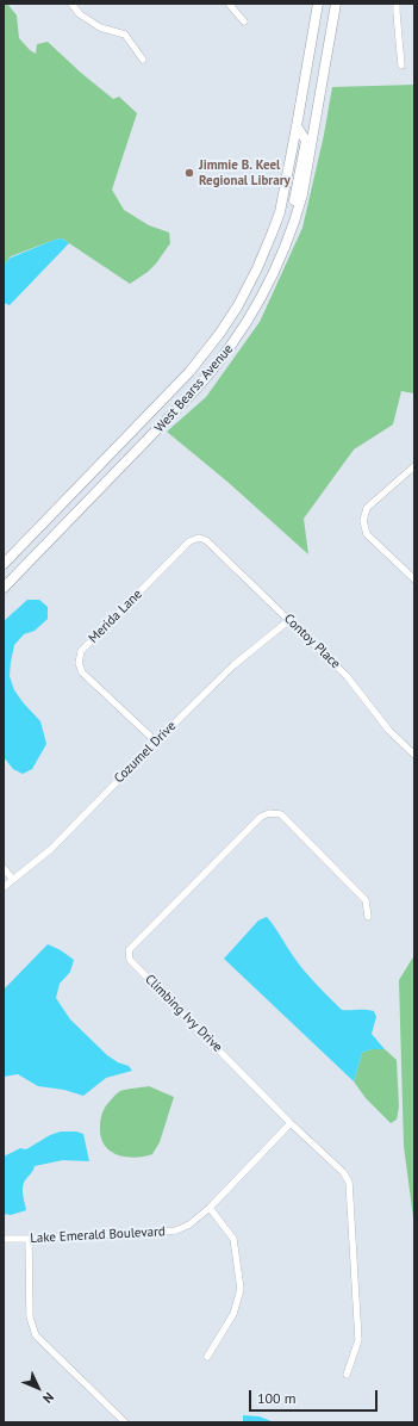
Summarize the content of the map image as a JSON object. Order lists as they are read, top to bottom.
{
  "streets": {
    "main road": ["West Bearss Avenue"],
    "street": [
      "Merida Lane",
      "Contoy Place",
      "Cozumel Drive",
      "Climbing Ivy Drive",
      "Lake Emerald Boulevard"
    ]
  },
  "crossings": [
    ["Merida Lane", "Contoy Place"],
    ["Merida Lane", "Cozumel Drive"],
    ["Contoy Place", "Cozumel Drive"],
    ["Climbing Ivy Drive", "Lake Emerald Boulevard"]
  ],
  "places": ["Jimmie B. Keel Regional Library"],
  "scale_bar": "100 m",
  "north": "bottom right"
}
